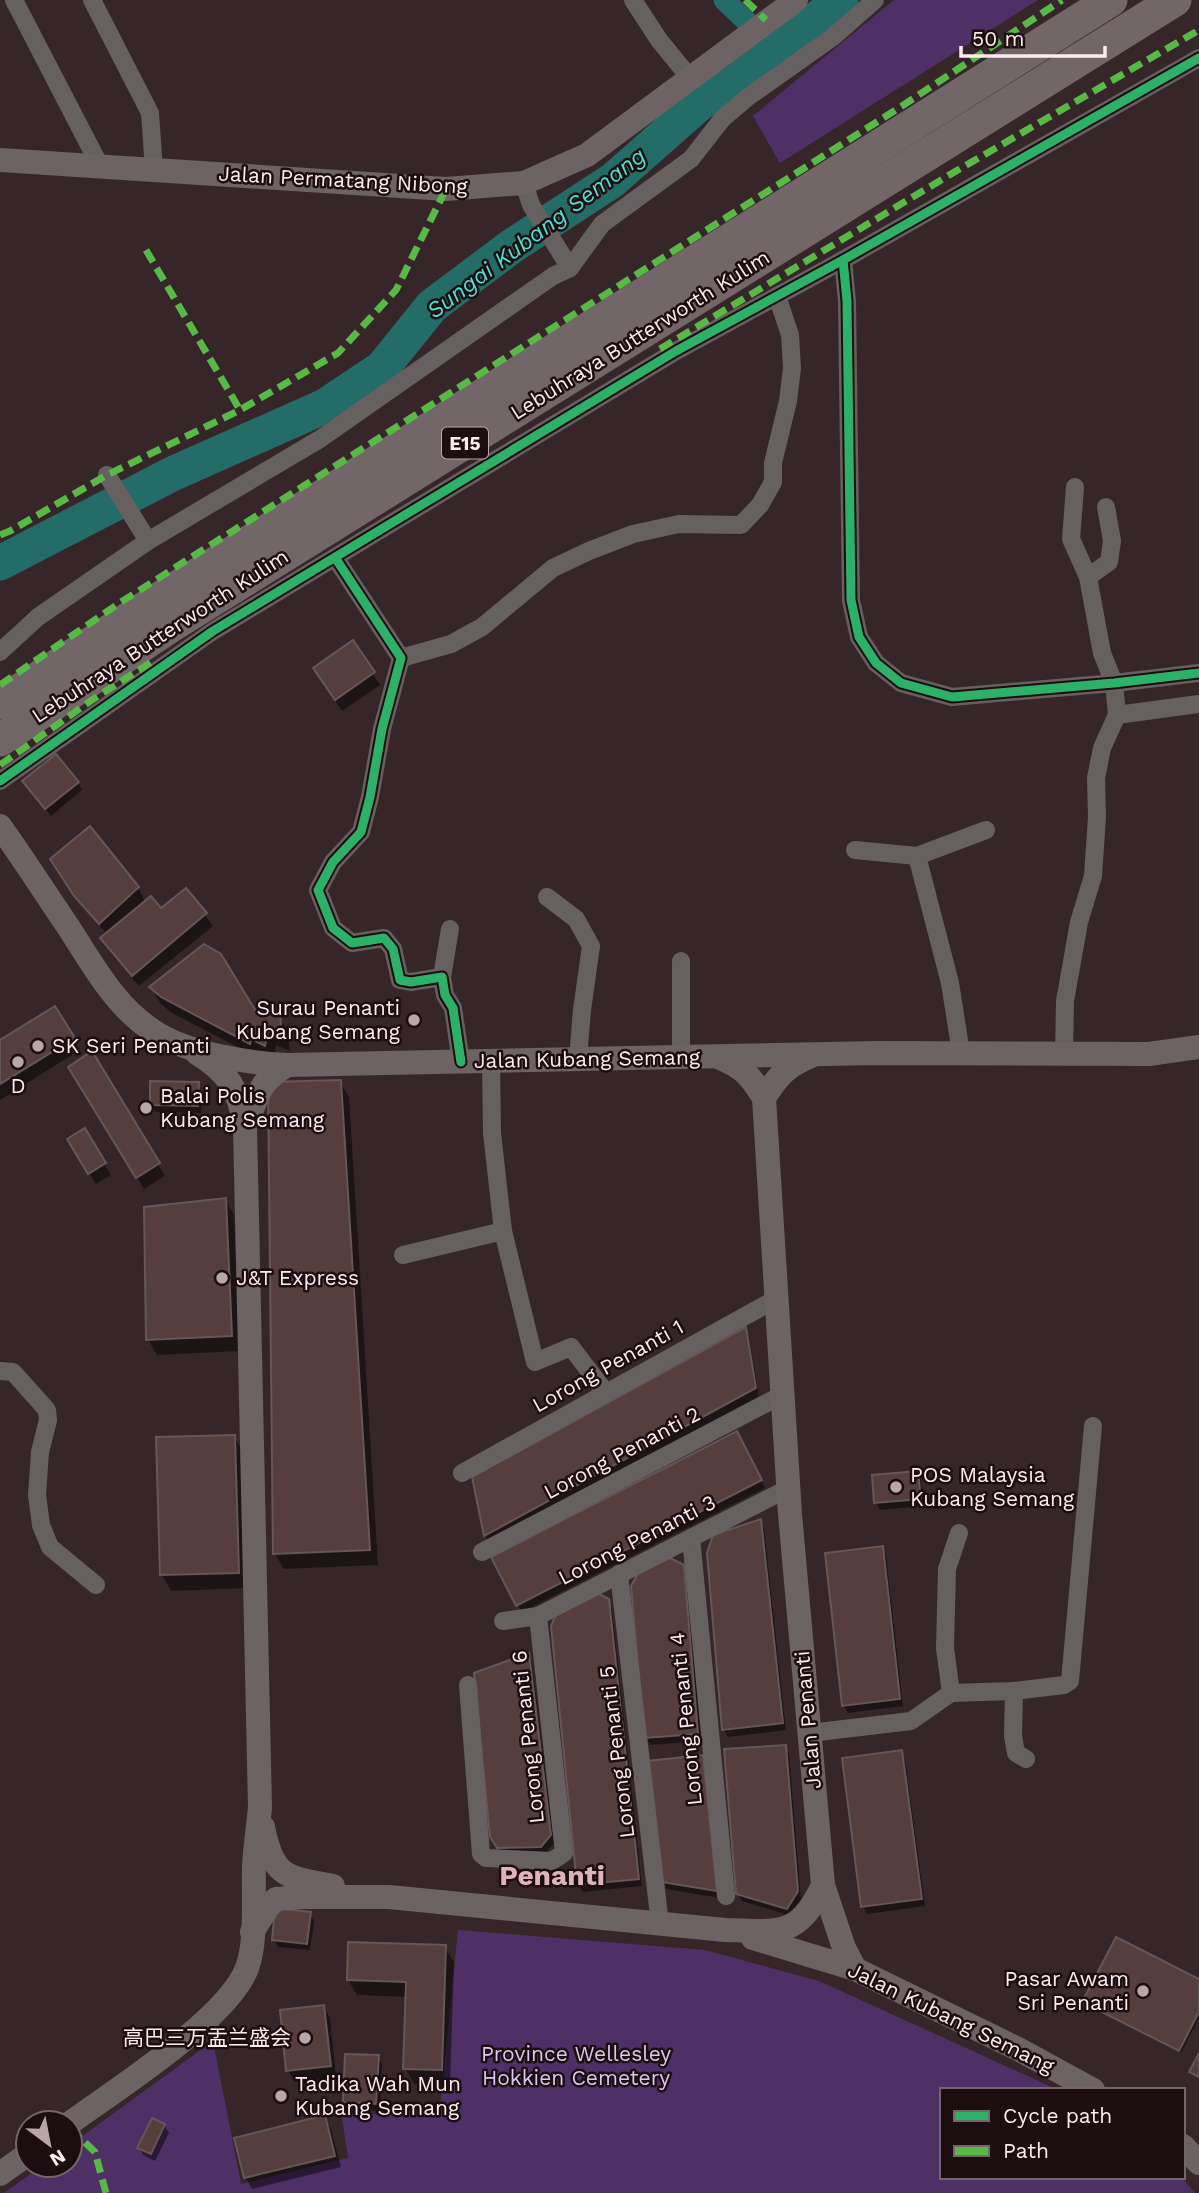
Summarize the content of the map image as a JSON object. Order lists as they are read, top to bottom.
{
  "streets": {
    "highway": ["Lebuhraya Butterworth Kulim", "E15"],
    "main road": ["Jalan Permatang Nibong", "Jalan Kubang Semang", "Jalan Penanti"],
    "street": [
      "Lorong Penanti 1",
      "Lorong Penanti 2",
      "Lorong Penanti 3",
      "Lorong Penanti 4",
      "Lorong Penanti 6",
      "Lorong Penanti 5"
    ]
  },
  "crossings": [
    ["Jalan Kubang Semang", "Jalan Penanti"],
    ["Lorong Penanti 1", "Jalan Penanti"],
    ["Lorong Penanti 2", "Jalan Penanti"],
    ["Lorong Penanti 3", "Lorong Penanti 4"],
    ["Lorong Penanti 3", "Jalan Penanti"],
    ["Lorong Penanti 3", "Lorong Penanti 6"],
    ["Lorong Penanti 3", "Lorong Penanti 5"]
  ],
  "districts": ["Penanti"],
  "water": ["Sungai Kubang Semang"],
  "parks": ["Province Wellesley Hokkien Cemetery"],
  "places": [
    "Surau Penanti Kubang Semang",
    "SK Seri Penanti",
    "D",
    "Balai Polis Kubang Semang",
    "J&T Express",
    "POS Malaysia Kubang Semang",
    "Pasar Awam Sri Penanti",
    "高巴三万盂兰盛会",
    "Tadika Wah Mun Kubang Semang"
  ],
  "legend": ["Cycle path", "Path"],
  "scale_bar": "50 m",
  "north": "bottom right"
}
